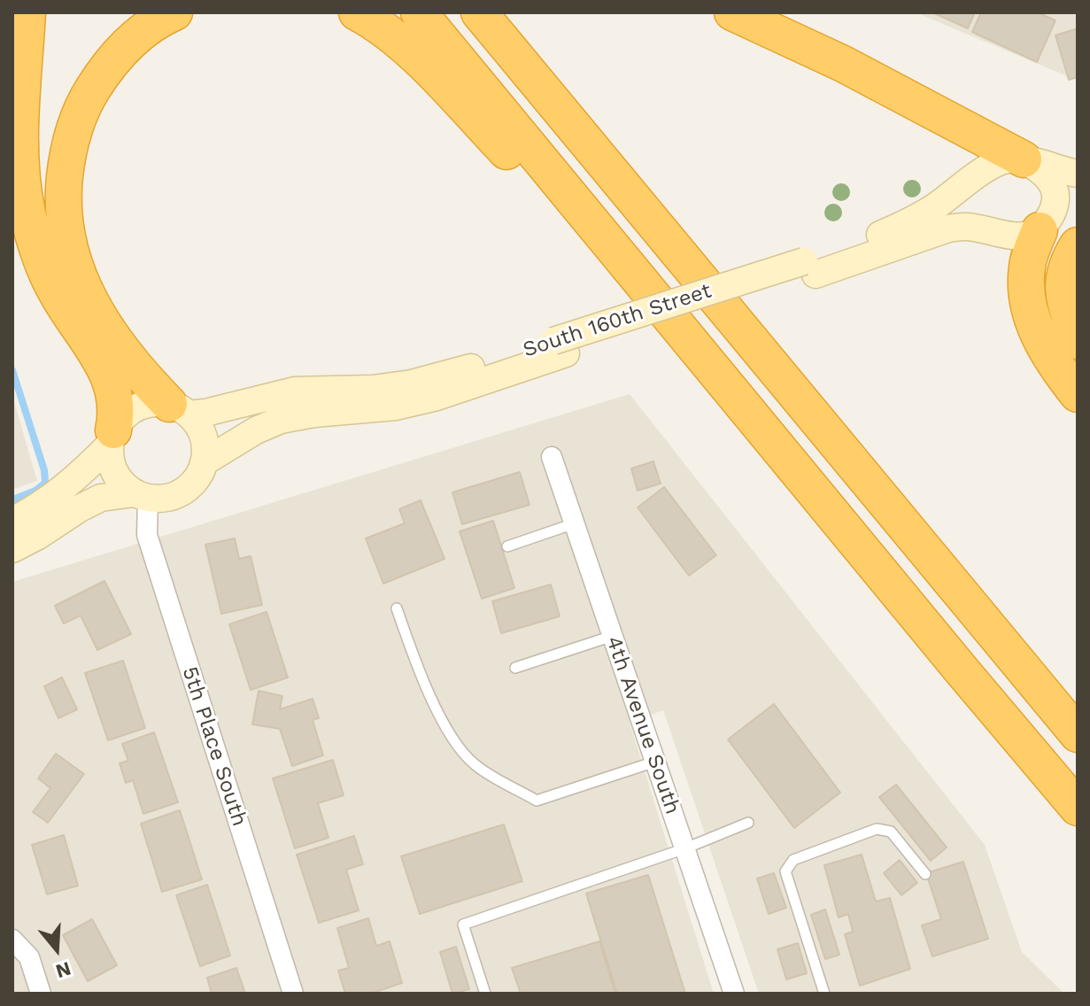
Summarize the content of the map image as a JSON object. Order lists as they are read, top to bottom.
{
  "streets": {
    "main road": ["South 160th Street"],
    "street": ["4th Avenue South", "5th Place South"]
  },
  "crossings": [
    ["South 160th Street", "5th Place South"]
  ],
  "north": "bottom"
}
